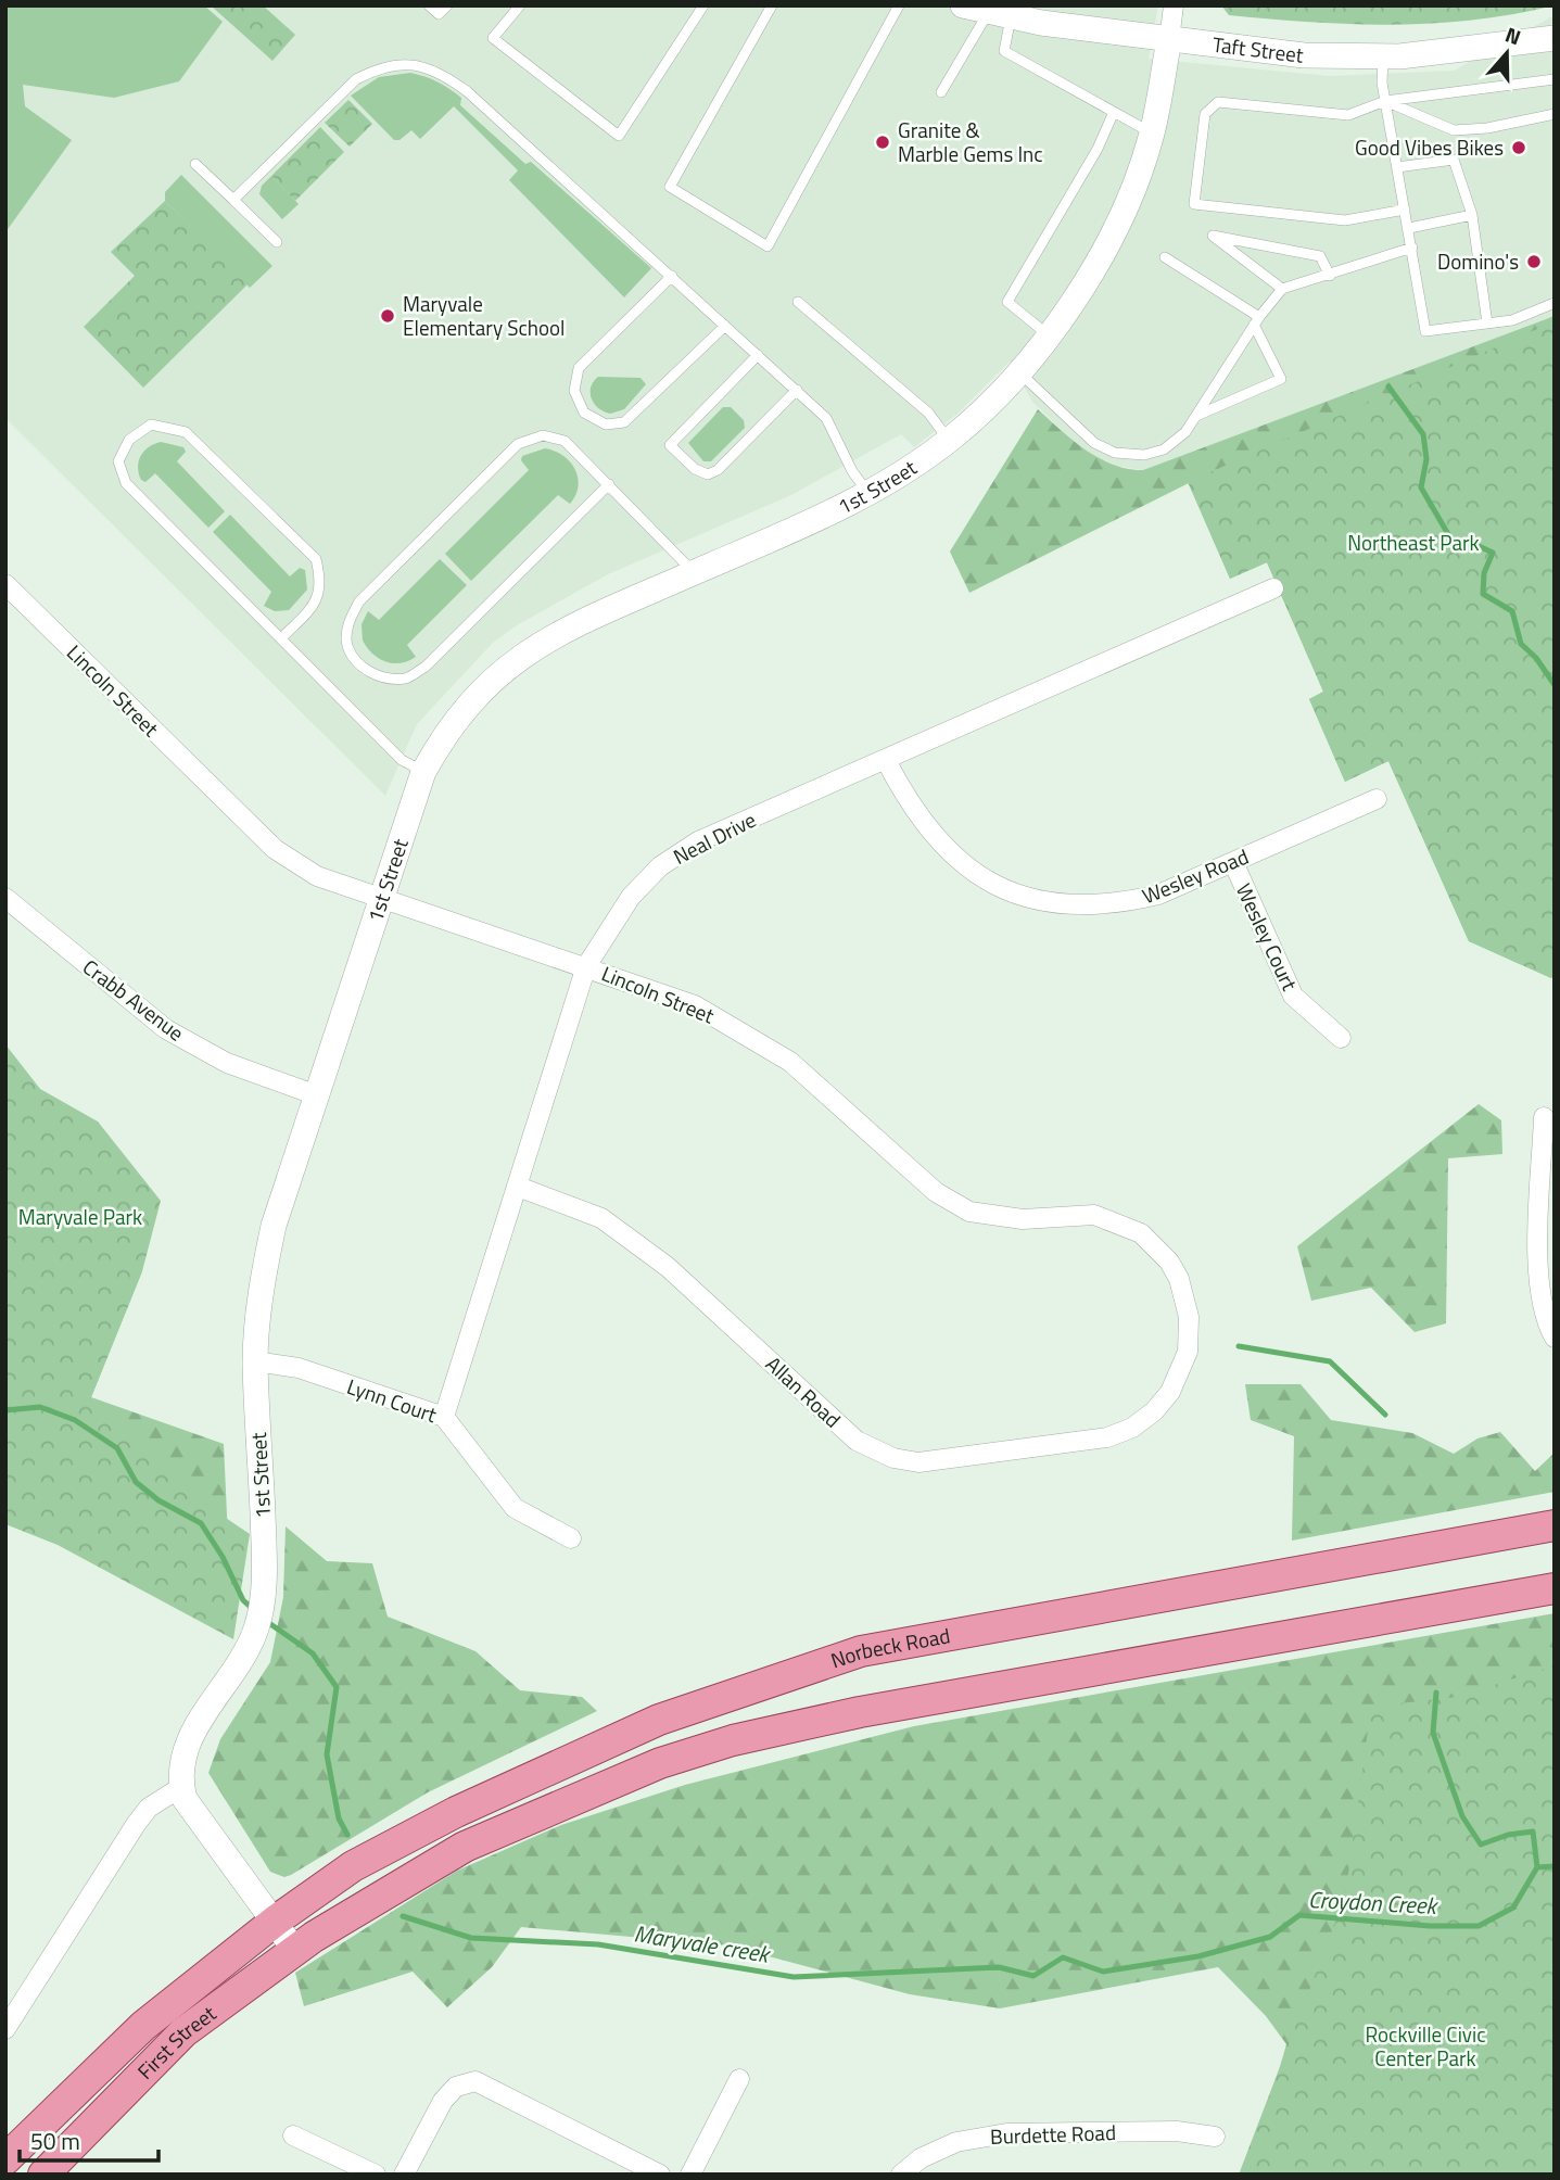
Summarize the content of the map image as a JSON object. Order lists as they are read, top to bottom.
{
  "streets": {
    "main road": ["Norbeck Road", "First Street"],
    "street": [
      "Taft Street",
      "1st Street",
      "Lincoln Street",
      "Neal Drive",
      "Wesley Road",
      "Wesley Court",
      "Crabb Avenue",
      "Allan Road",
      "Lynn Court",
      "Burdette Road"
    ]
  },
  "crossings": [
    ["Taft Street", "1st Street"],
    ["1st Street", "Lincoln Street"],
    ["1st Street", "Crabb Avenue"],
    ["1st Street", "Lynn Court"],
    ["Lincoln Street", "Neal Drive"],
    ["Lincoln Street", "Allan Road"],
    ["Neal Drive", "Wesley Road"],
    ["Neal Drive", "Allan Road"],
    ["Neal Drive", "Lynn Court"],
    ["Wesley Road", "Wesley Court"],
    ["Norbeck Road", "First Street"]
  ],
  "water": ["Croydon Creek", "Maryvale creek"],
  "parks": ["Northeast Park", "Maryvale Park", "Rockville Civic Center Park"],
  "places": [
    "Granite & Marble Gems Inc",
    "Good Vibes Bikes",
    "Domino's",
    "Maryvale Elementary School"
  ],
  "scale_bar": "50 m",
  "north": "top"
}
